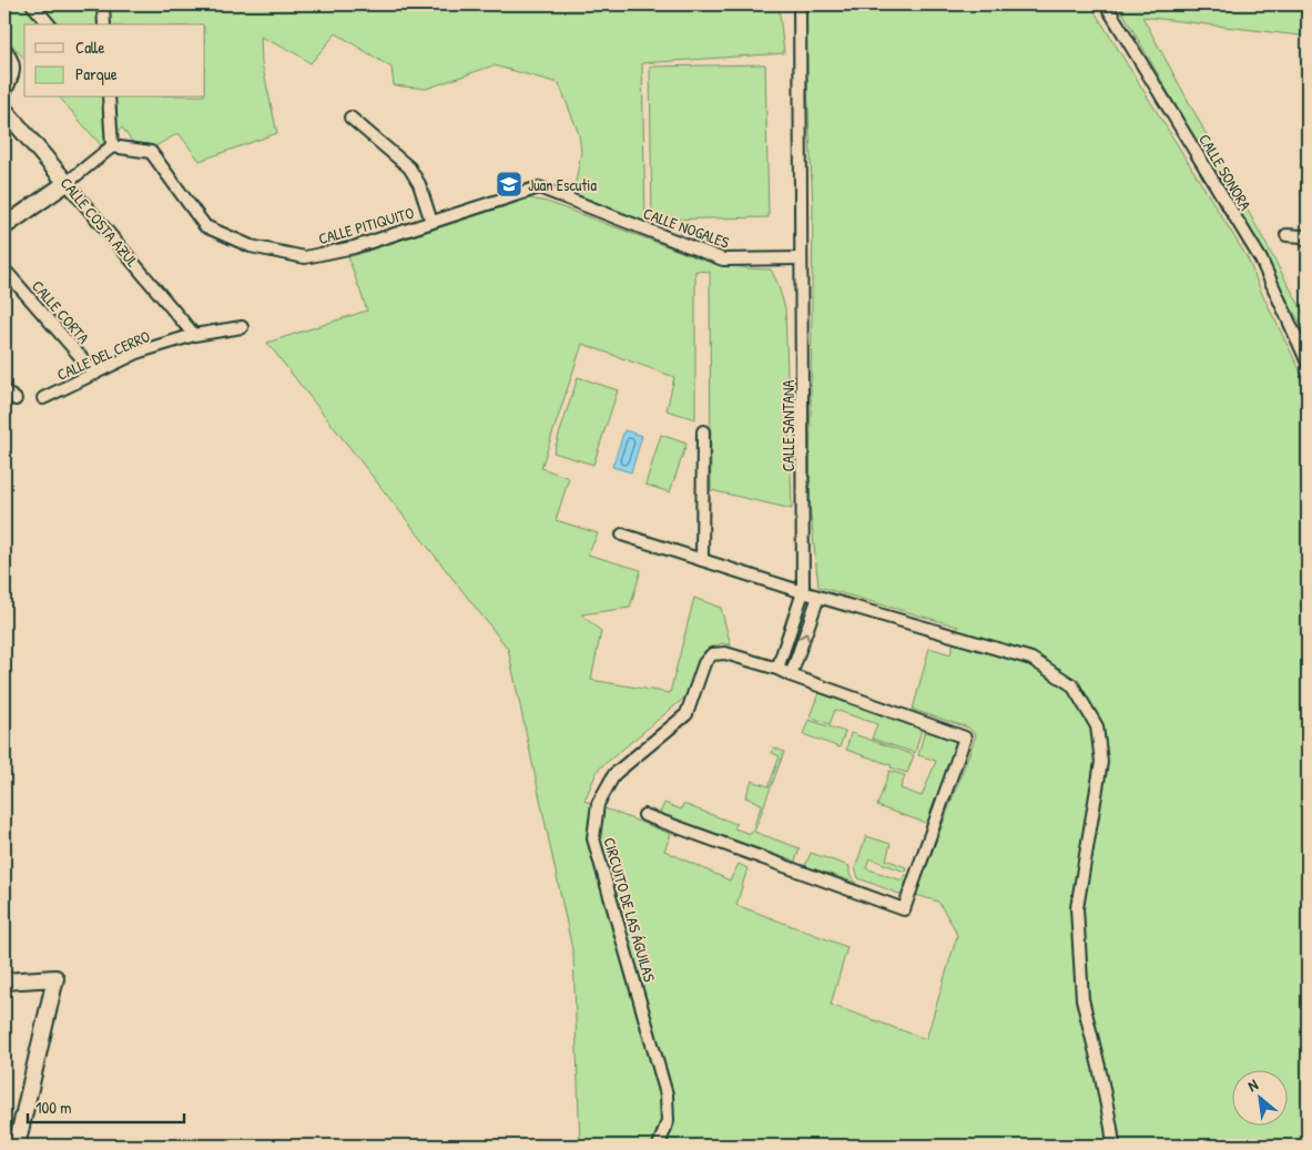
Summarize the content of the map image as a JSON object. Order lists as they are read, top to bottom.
{
  "streets": {
    "street": [
      "CALLE SONORA",
      "CALLE COSTA AZUL",
      "CALLE PITIQUITO",
      "CALLE NOGALES",
      "CALLE CORTA",
      "CALLE DEL CERRO",
      "CALLE SANTANA",
      "CIRCUITO DE LAS ÁGUILAS"
    ]
  },
  "crossings": [
    ["CALLE COSTA AZUL", "CALLE DEL CERRO"],
    ["CALLE PITIQUITO", "CALLE NOGALES"],
    ["CALLE NOGALES", "CALLE SANTANA"],
    ["CALLE CORTA", "CALLE DEL CERRO"],
    ["CALLE SANTANA", "CIRCUITO DE LAS ÁGUILAS"]
  ],
  "places": {
    "school or university": ["Juan Escutia"]
  },
  "legend": ["Calle", "Parque"],
  "scale_bar": "100 m",
  "north": "top left"
}
